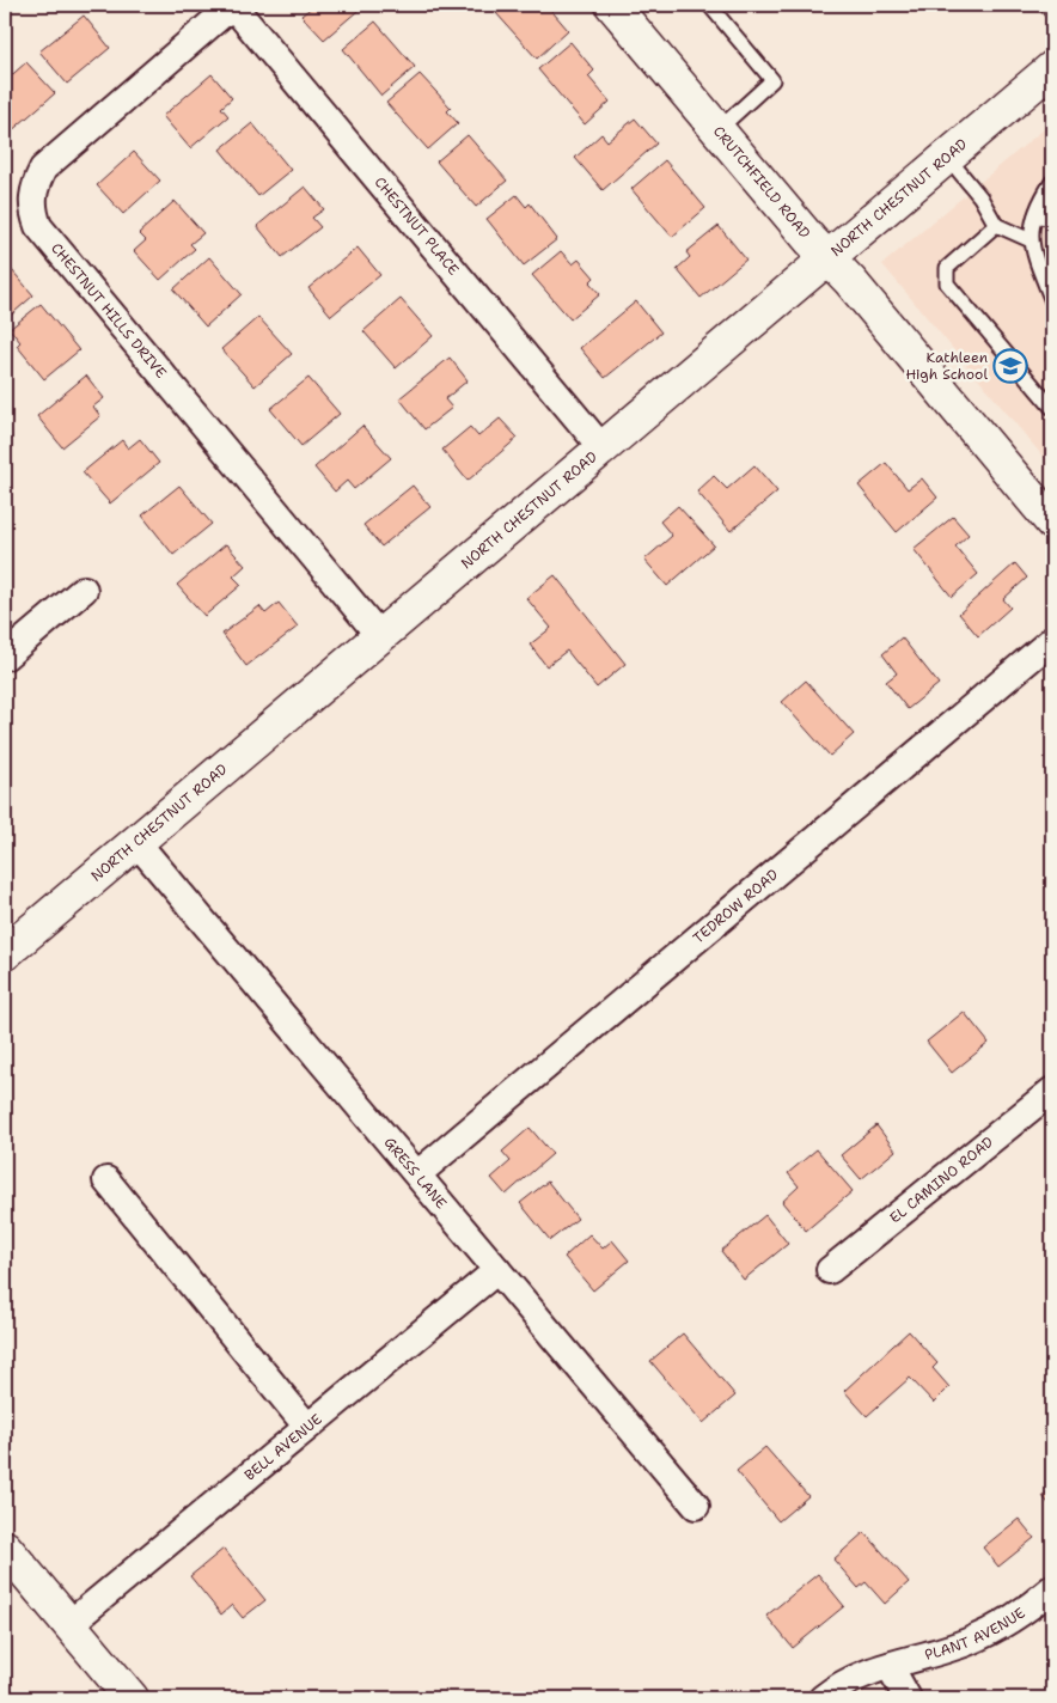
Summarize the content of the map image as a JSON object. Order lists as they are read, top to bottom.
{
  "streets": {
    "street": [
      "CRUTCHFIELD ROAD",
      "NORTH CHESTNUT ROAD",
      "CHESTNUT PLACE",
      "CHESTNUT HILLS DRIVE",
      "TEDROW ROAD",
      "GRESS LANE",
      "EL CAMINO ROAD",
      "BELL AVENUE",
      "PLANT AVENUE"
    ]
  },
  "crossings": [
    ["CRUTCHFIELD ROAD", "NORTH CHESTNUT ROAD"],
    ["NORTH CHESTNUT ROAD", "CHESTNUT PLACE"],
    ["NORTH CHESTNUT ROAD", "CHESTNUT HILLS DRIVE"],
    ["NORTH CHESTNUT ROAD", "GRESS LANE"],
    ["CHESTNUT PLACE", "CHESTNUT HILLS DRIVE"],
    ["TEDROW ROAD", "GRESS LANE"],
    ["GRESS LANE", "BELL AVENUE"]
  ],
  "places": {
    "school or university": ["Kathleen High School"]
  }
}
